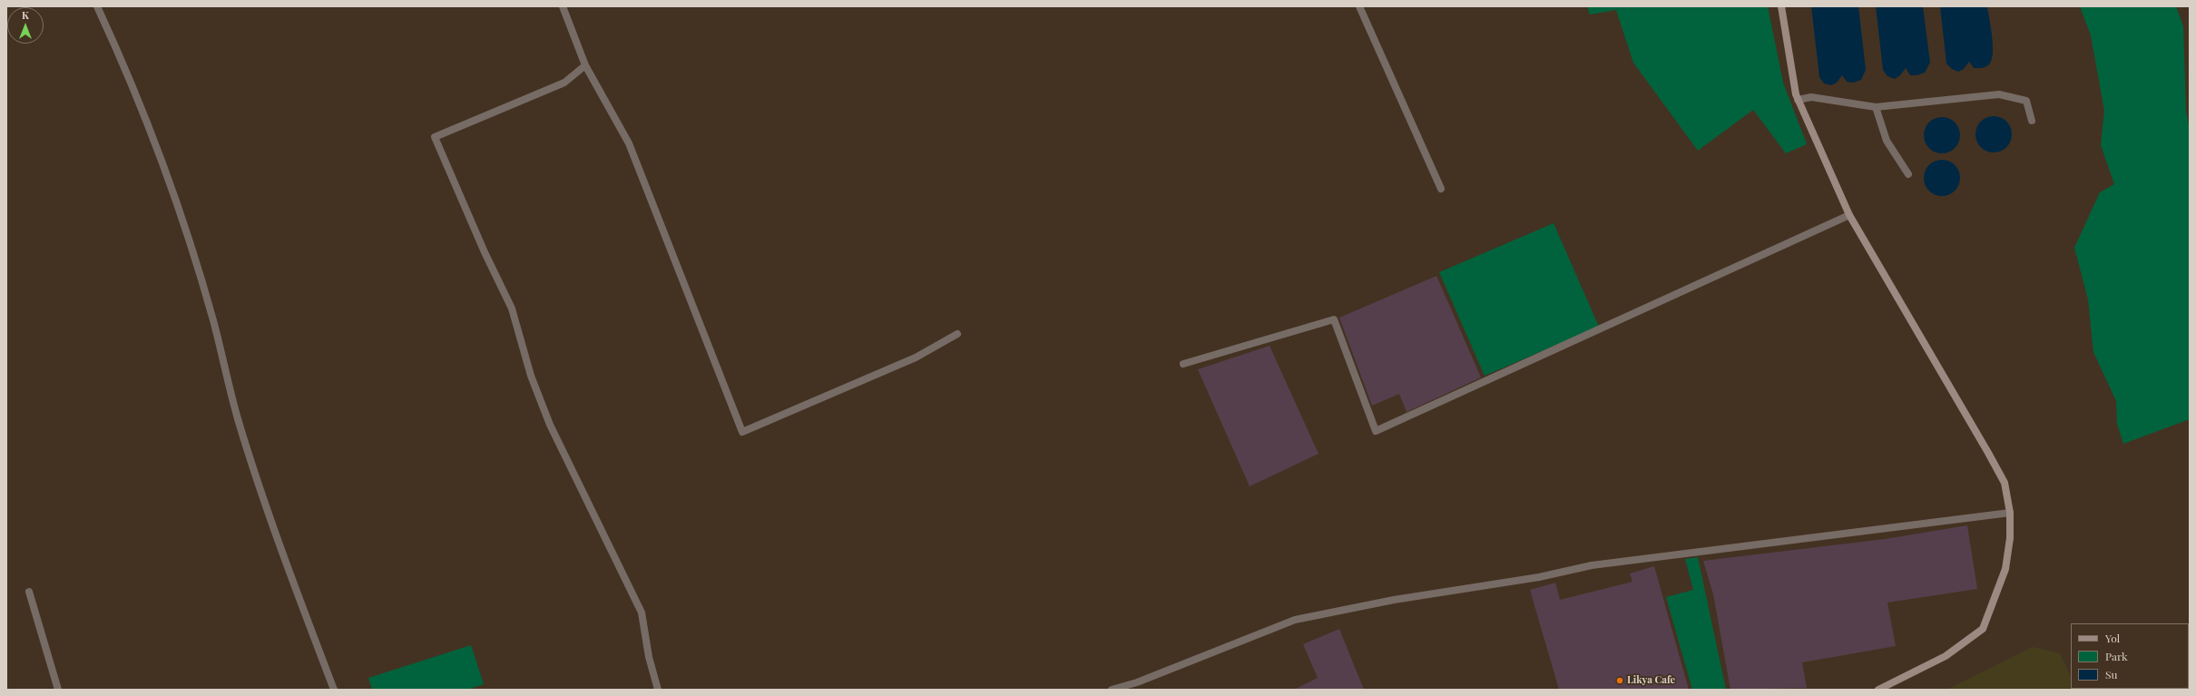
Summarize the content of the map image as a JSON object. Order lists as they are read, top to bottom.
{
  "places": ["Likya Cafe"],
  "legend": ["Yol", "Park", "Su"],
  "north": "top"
}
